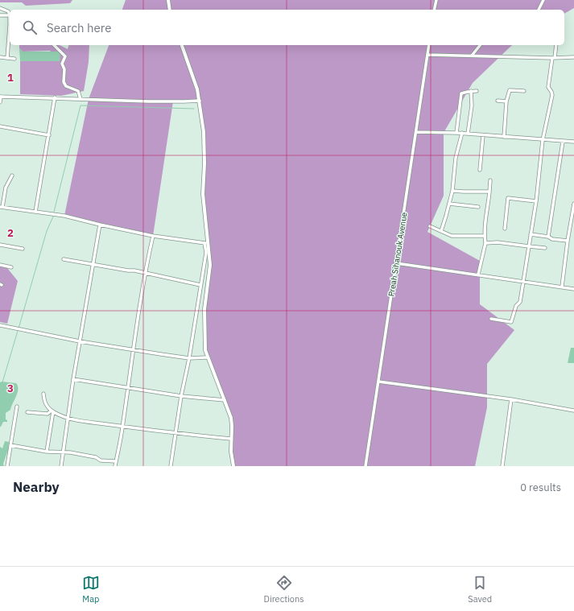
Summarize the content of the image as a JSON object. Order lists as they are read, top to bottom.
{
  "streets": {
    "street": ["Preah Sihanouk Avenue"]
  },
  "page": {
    "search": "Search here",
    "heading": ["Nearby", "0 results"],
    "nav": ["Map", "Directions", "Saved"]
  },
  "grid": {
    "rows": ["1", "2", "3"]
  }
}
